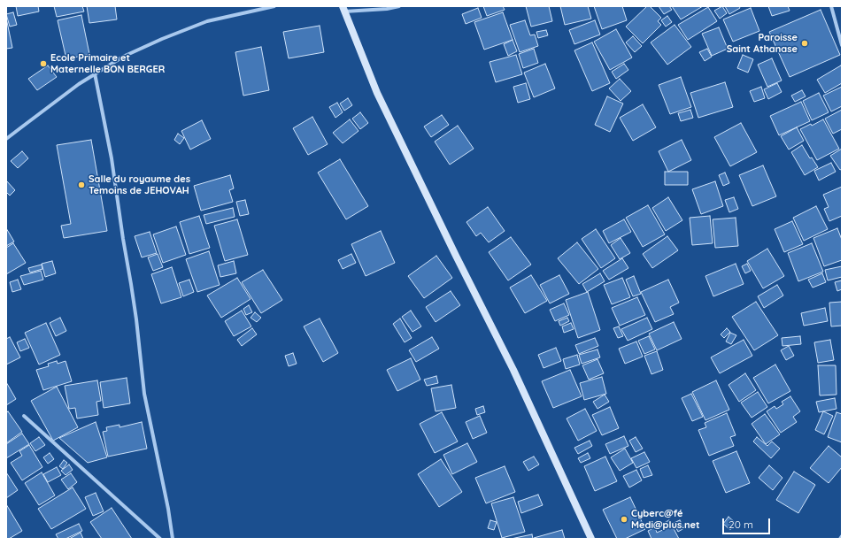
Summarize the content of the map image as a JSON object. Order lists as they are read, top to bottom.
{
  "places": [
    "Paroisse Saint Athanase",
    "Ecole Primaire et Maternelle BON BERGER",
    "Salle du royaume des Temoins de JEHOVAH",
    "Cyberc@fé Medi@plus.net"
  ],
  "scale_bar": "20 m"
}
